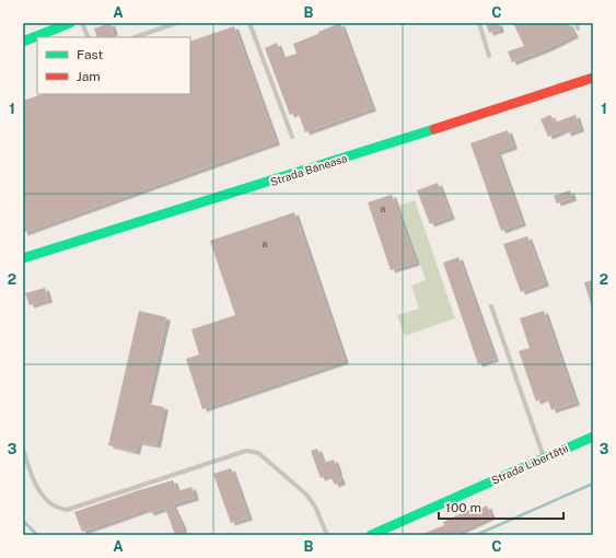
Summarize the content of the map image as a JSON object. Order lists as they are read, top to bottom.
{
  "streets": {
    "street": ["Strada Băneasa", "Strada Libertății"]
  },
  "house_numbers": ["8", "8"],
  "legend": ["Fast", "Jam"],
  "scale_bar": "100 m",
  "grid": {
    "columns": ["A", "B", "C"],
    "rows": ["1", "2", "3"]
  }
}
